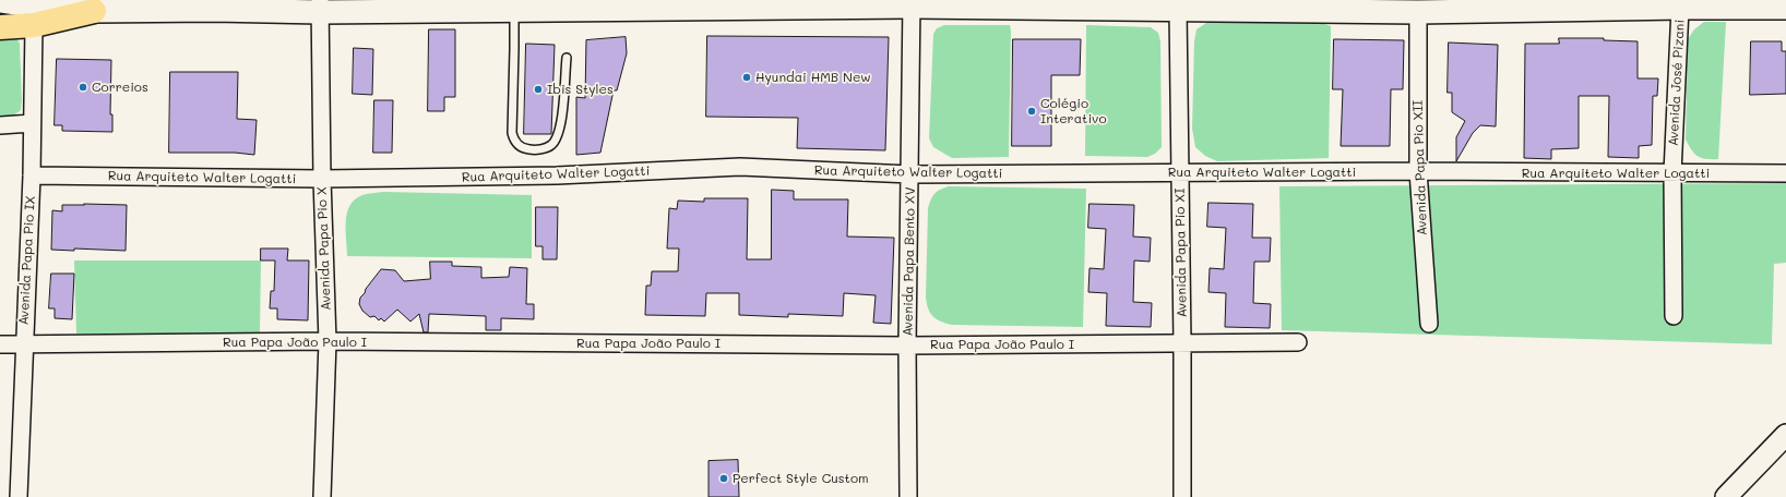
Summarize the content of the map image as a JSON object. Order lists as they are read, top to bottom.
{
  "streets": {
    "street": [
      "Avenida José Pizani",
      "Avenida Papa Pio XII",
      "Rua Arquiteto Walter Logatti",
      "Avenida Papa Pio X",
      "Avenida Papa Pio XI",
      "Avenida Papa Pio IX",
      "Avenida Papa Bento XV",
      "Rua Papa João Paulo I"
    ]
  },
  "crossings": [
    ["Avenida José Pizani", "Rua Arquiteto Walter Logatti"],
    ["Avenida Papa Pio XII", "Rua Arquiteto Walter Logatti"],
    ["Rua Arquiteto Walter Logatti", "Avenida Papa Pio X"],
    ["Rua Arquiteto Walter Logatti", "Avenida Papa Pio XI"],
    ["Rua Arquiteto Walter Logatti", "Avenida Papa Pio IX"],
    ["Rua Arquiteto Walter Logatti", "Avenida Papa Bento XV"],
    ["Avenida Papa Pio X", "Rua Papa João Paulo I"],
    ["Avenida Papa Pio XI", "Rua Papa João Paulo I"],
    ["Avenida Papa Pio IX", "Rua Papa João Paulo I"],
    ["Avenida Papa Bento XV", "Rua Papa João Paulo I"]
  ],
  "places": [
    "Hyundai HMB New",
    "Correios",
    "Ibis Styles",
    "Colégio Interativo",
    "Perfect Style Custom"
  ]
}
